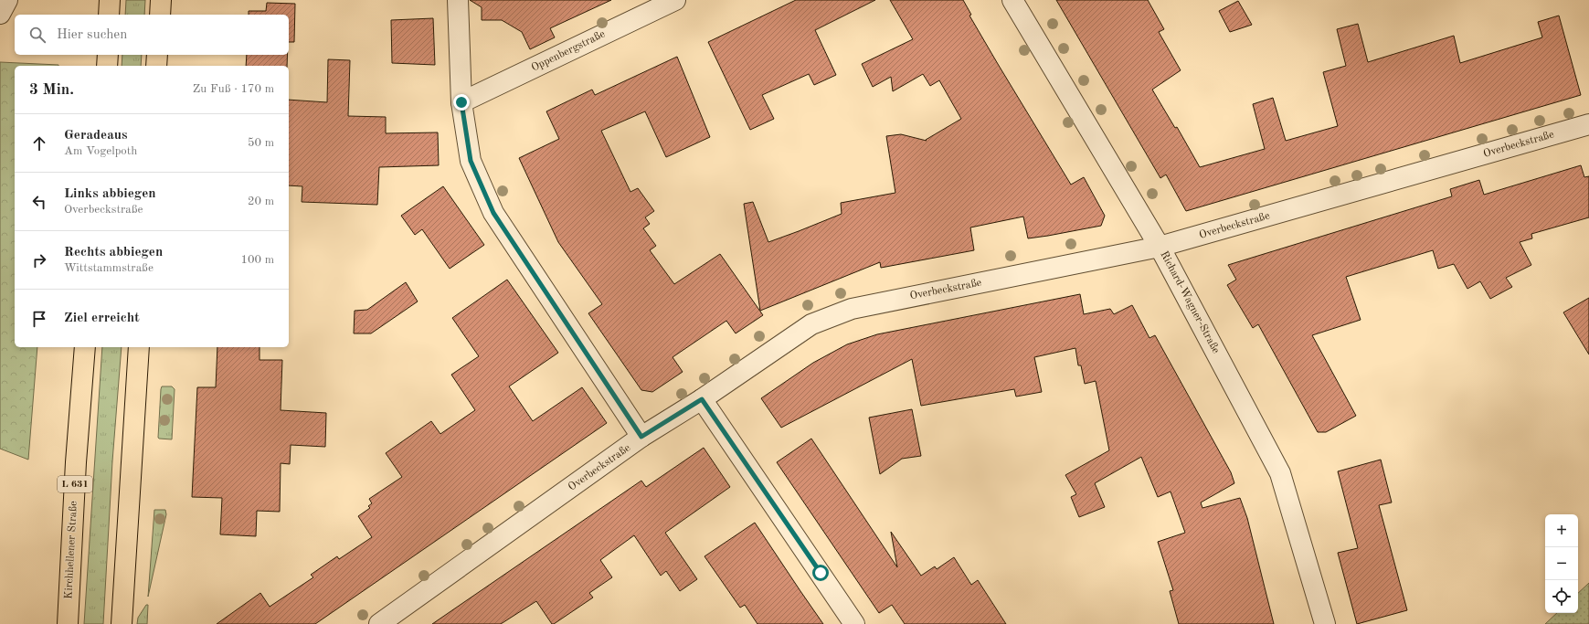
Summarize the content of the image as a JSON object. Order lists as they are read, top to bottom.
{
  "streets": {
    "main road": ["L 631", "Kirchhellener Straße"],
    "street": ["Oppenbergstraße", "Overbeckstraße", "Richard-Wagner-Straße"]
  },
  "crossings": [
    ["Overbeckstraße", "Richard-Wagner-Straße"]
  ],
  "page": {
    "search": "Hier suchen",
    "heading": ["3 Min.", "Zu Fuß · 170 m"],
    "list": [
      ["Geradeaus", "Am Vogelpoth", "50 m"],
      ["Links abbiegen", "Overbeckstraße", "20 m"],
      ["Rechts abbiegen", "Wittstammstraße", "100 m"],
      "Ziel erreicht"
    ],
    "map_buttons": ["+", "−"]
  }
}
